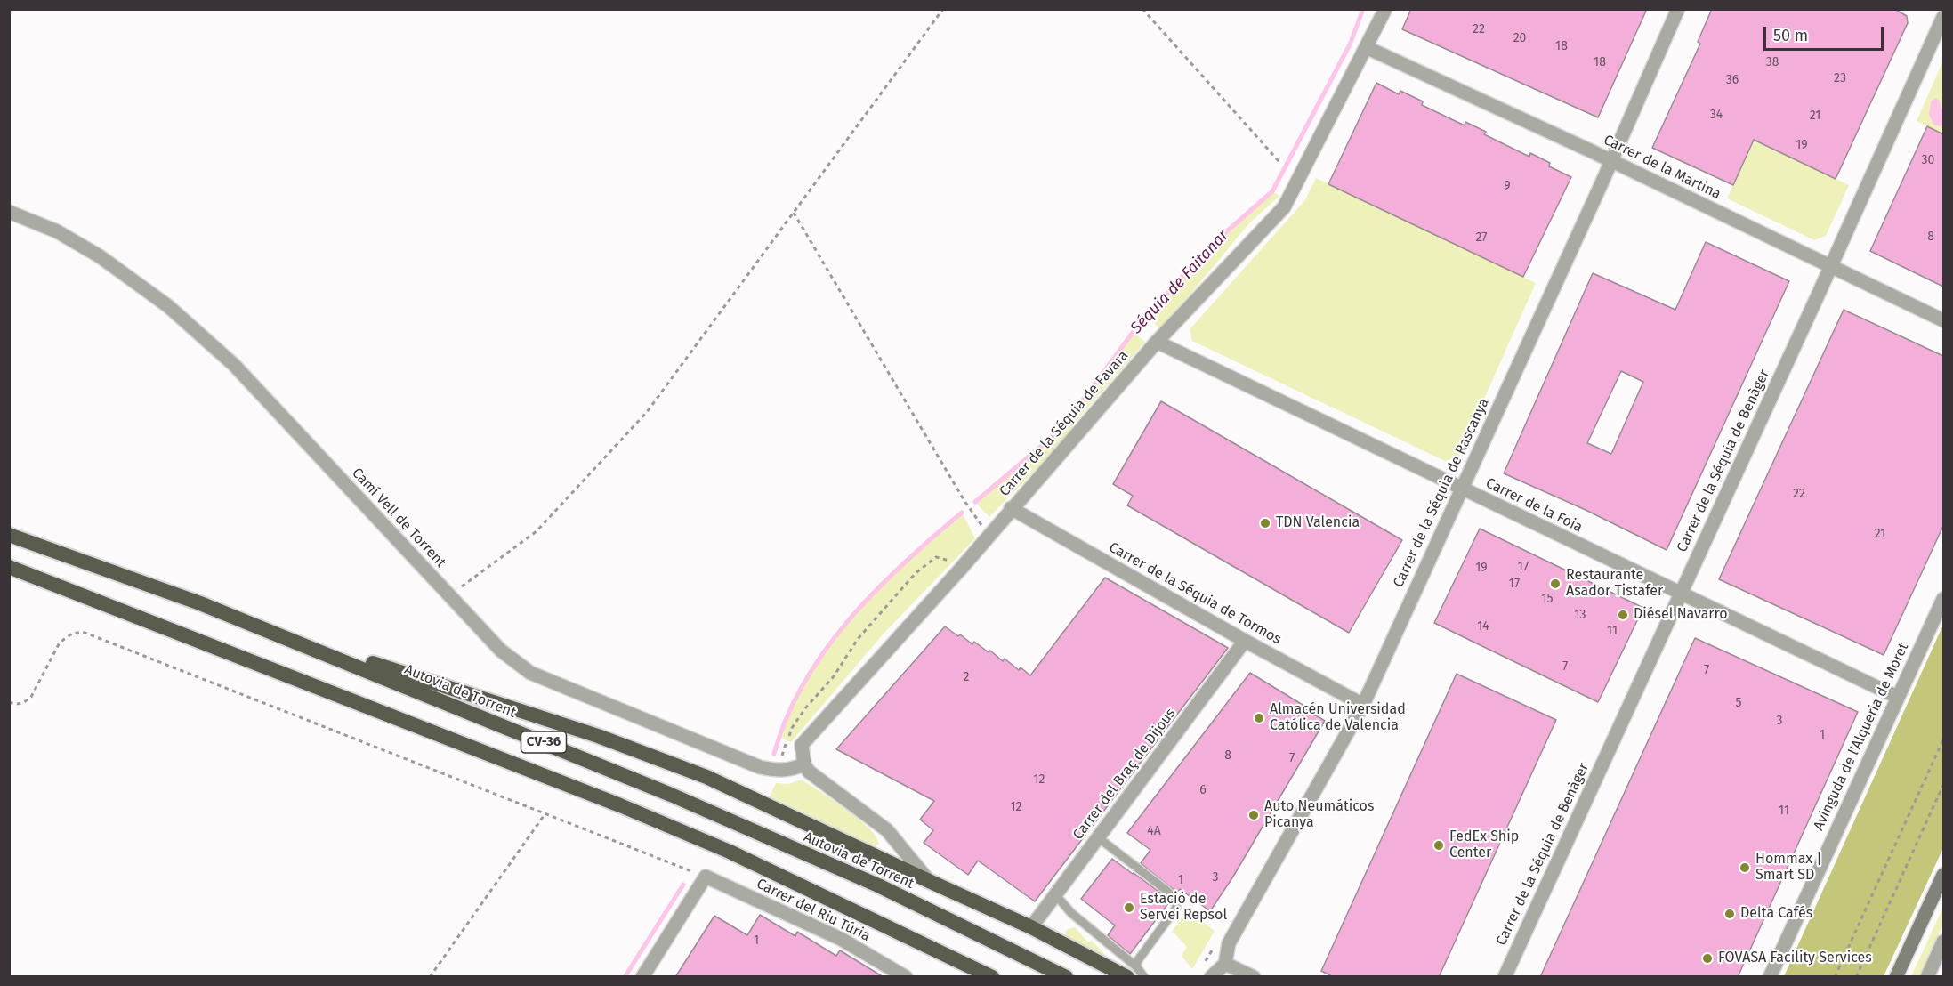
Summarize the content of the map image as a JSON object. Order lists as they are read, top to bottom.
{
  "streets": {
    "highway": ["Autovia de Torrent", "CV-36"],
    "street": [
      "Carrer de la Martina",
      "Carrer de la Séquia de Favara",
      "Carrer de la Séquia de Benàger",
      "Carrer de la Séquia de Rascanya",
      "Carrer de la Foia",
      "Camí Vell de Torrent",
      "Carrer de la Séquia de Tormos",
      "Avinguda de l'Alqueria de Moret",
      "Carrer del Braç de Dijous",
      "Carrer del Riu Túria"
    ]
  },
  "crossings": [
    ["Carrer de la Martina", "Carrer de la Séquia de Favara"],
    ["Carrer de la Martina", "Carrer de la Séquia de Benàger"],
    ["Carrer de la Martina", "Carrer de la Séquia de Rascanya"],
    ["Carrer de la Séquia de Favara", "Carrer de la Foia"],
    ["Carrer de la Séquia de Favara", "Camí Vell de Torrent"],
    ["Carrer de la Séquia de Favara", "Carrer de la Séquia de Tormos"],
    ["Carrer de la Séquia de Benàger", "Carrer de la Foia"],
    ["Carrer de la Séquia de Rascanya", "Carrer de la Foia"],
    ["Carrer de la Séquia de Rascanya", "Carrer de la Séquia de Tormos"],
    ["Carrer de la Foia", "Avinguda de l'Alqueria de Moret"],
    ["Carrer de la Séquia de Tormos", "Carrer del Braç de Dijous"]
  ],
  "water": ["Séquia de Faitanar"],
  "places": [
    "TDN Valencia",
    "Restaurante Asador Tistafer",
    "Diésel Navarro",
    "Almacén Universidad Católica de Valencia",
    "Auto Neumáticos Picanya",
    "FedEx Ship Center",
    "Hommax | Smart SD",
    "Estació de Servei Repsol",
    "Delta Cafés",
    "FOVASA Facility Services"
  ],
  "house_numbers": [
    "22",
    "20",
    "18",
    "18",
    "38",
    "23",
    "36",
    "34",
    "21",
    "19",
    "30",
    "9",
    "8",
    "27",
    "22",
    "21",
    "17",
    "19",
    "17",
    "15",
    "13",
    "14",
    "11",
    "7",
    "7",
    "2",
    "5",
    "3",
    "1",
    "8",
    "7",
    "12",
    "6",
    "12",
    "11",
    "4A",
    "3",
    "1",
    "1"
  ],
  "scale_bar": "50 m"
}
